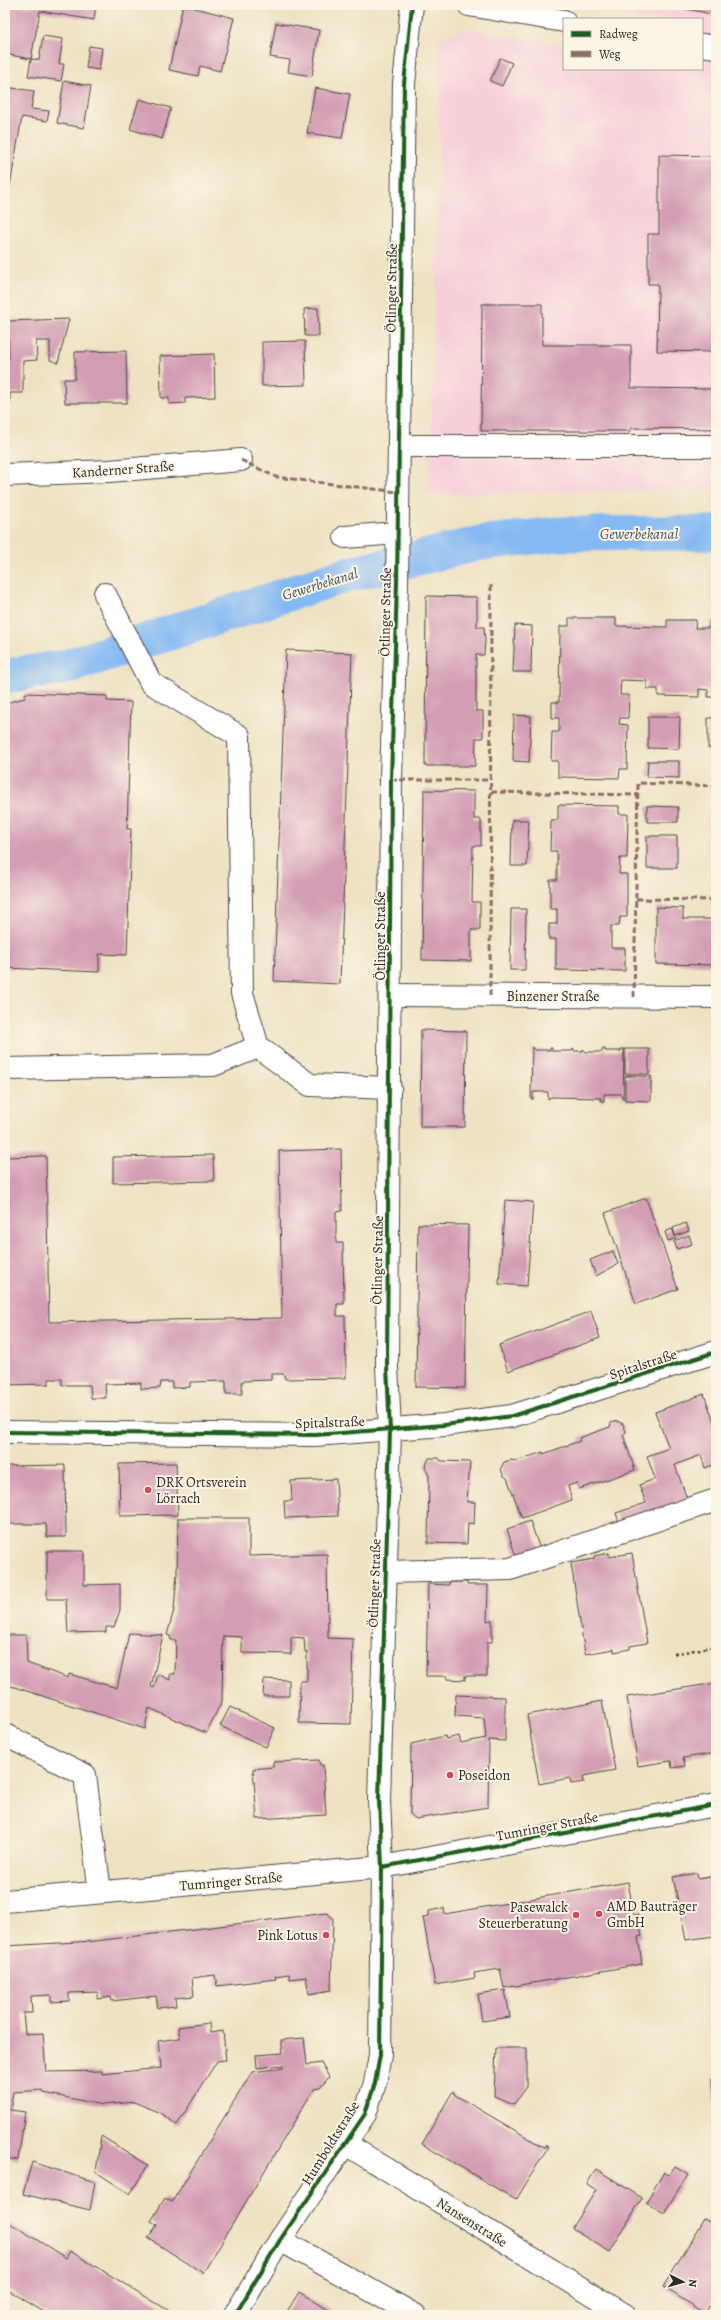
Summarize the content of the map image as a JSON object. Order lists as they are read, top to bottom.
{
  "streets": {
    "street": [
      "Ötlinger Straße",
      "Kanderner Straße",
      "Binzener Straße",
      "Spitalstraße",
      "Tumringer Straße",
      "Humboldtstraße",
      "Nansenstraße"
    ]
  },
  "crossings": [
    ["Ötlinger Straße", "Binzener Straße"],
    ["Ötlinger Straße", "Spitalstraße"],
    ["Ötlinger Straße", "Tumringer Straße"],
    ["Ötlinger Straße", "Humboldtstraße"],
    ["Tumringer Straße", "Humboldtstraße"],
    ["Humboldtstraße", "Nansenstraße"]
  ],
  "water": ["Gewerbekanal"],
  "places": [
    "DRK Ortsverein Lörrach",
    "Poseidon",
    "AMD Bauträger GmbH",
    "Pasewalck Steuerberatung",
    "Pink Lotus"
  ],
  "legend": ["Radweg", "Weg"],
  "north": "right"
}
